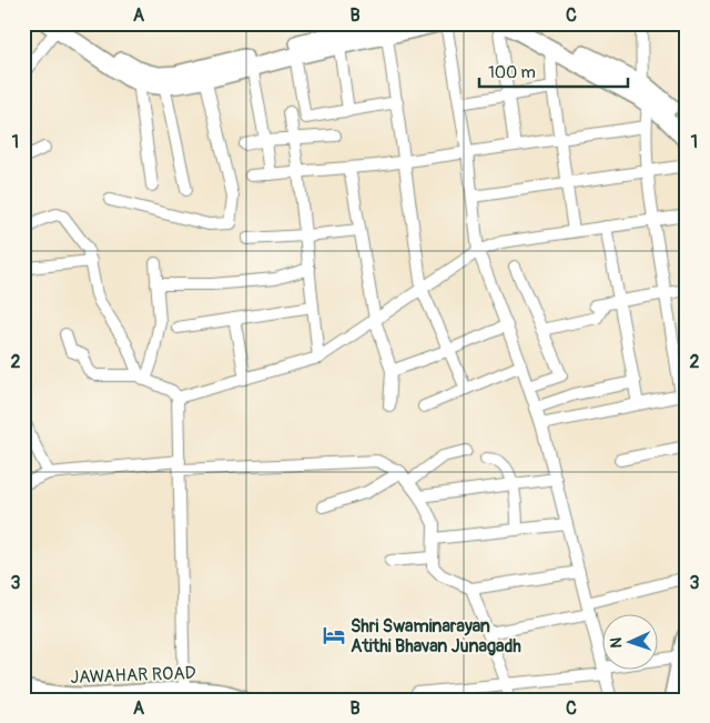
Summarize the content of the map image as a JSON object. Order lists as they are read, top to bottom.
{
  "streets": {
    "main road": ["JAWAHAR ROAD"]
  },
  "places": {
    "hotel": ["Shri Swaminarayan Atithi Bhavan Junagadh"]
  },
  "scale_bar": "100 m",
  "north": "left",
  "grid": {
    "columns": ["A", "B", "C"],
    "rows": ["1", "2", "3"]
  }
}
